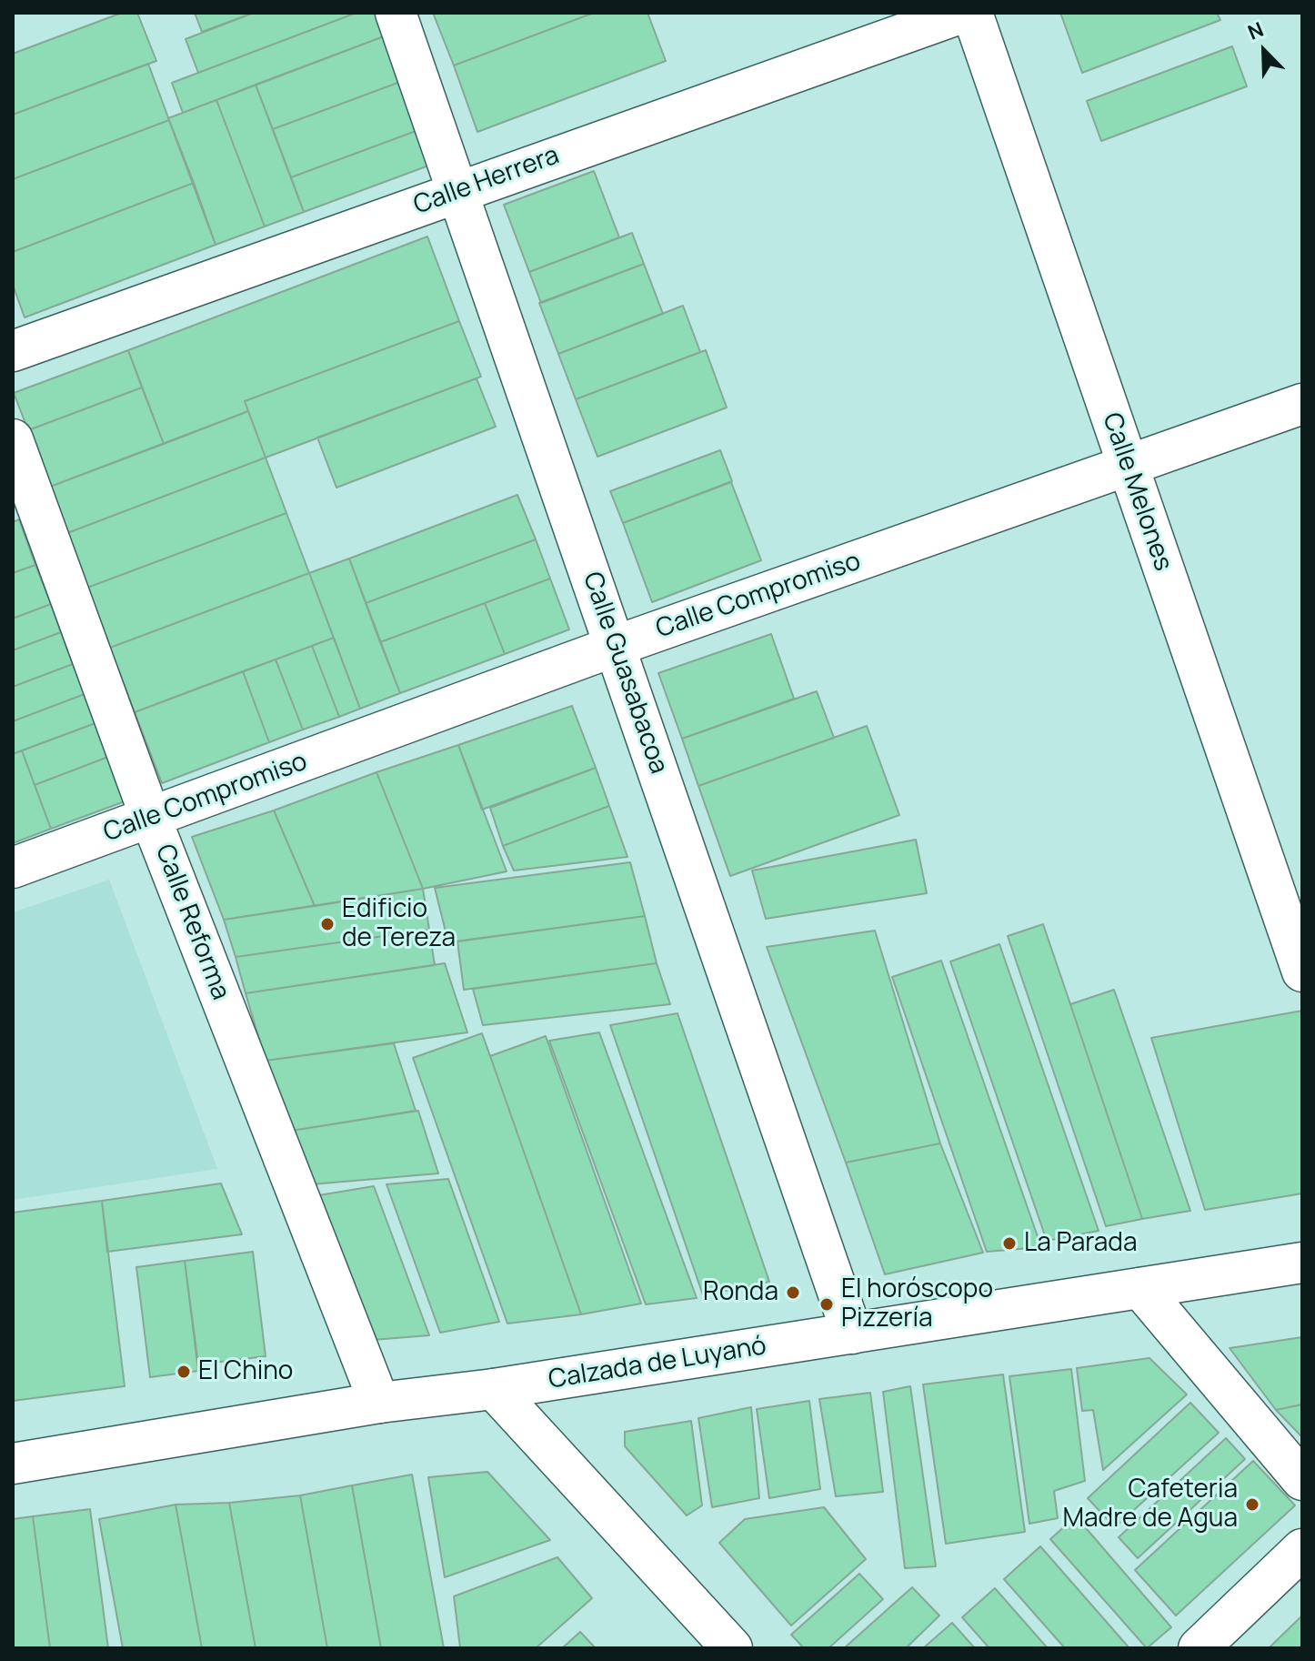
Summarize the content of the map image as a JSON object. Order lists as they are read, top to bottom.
{
  "streets": {
    "street": [
      "Calle Herrera",
      "Calle Melones",
      "Calle Compromiso",
      "Calle Guasabacoa",
      "Calle Reforma",
      "Calzada de Luyanó"
    ]
  },
  "crossings": [
    ["Calle Herrera", "Calle Guasabacoa"],
    ["Calle Melones", "Calle Compromiso"],
    ["Calle Compromiso", "Calle Guasabacoa"],
    ["Calle Compromiso", "Calle Reforma"],
    ["Calle Guasabacoa", "Calzada de Luyanó"],
    ["Calle Reforma", "Calzada de Luyanó"]
  ],
  "places": [
    "Edificio de Tereza",
    "La Parada",
    "Ronda",
    "El horóscopo Pizzería",
    "El Chino",
    "Cafeteria Madre de Agua"
  ],
  "north": "top left"
}
